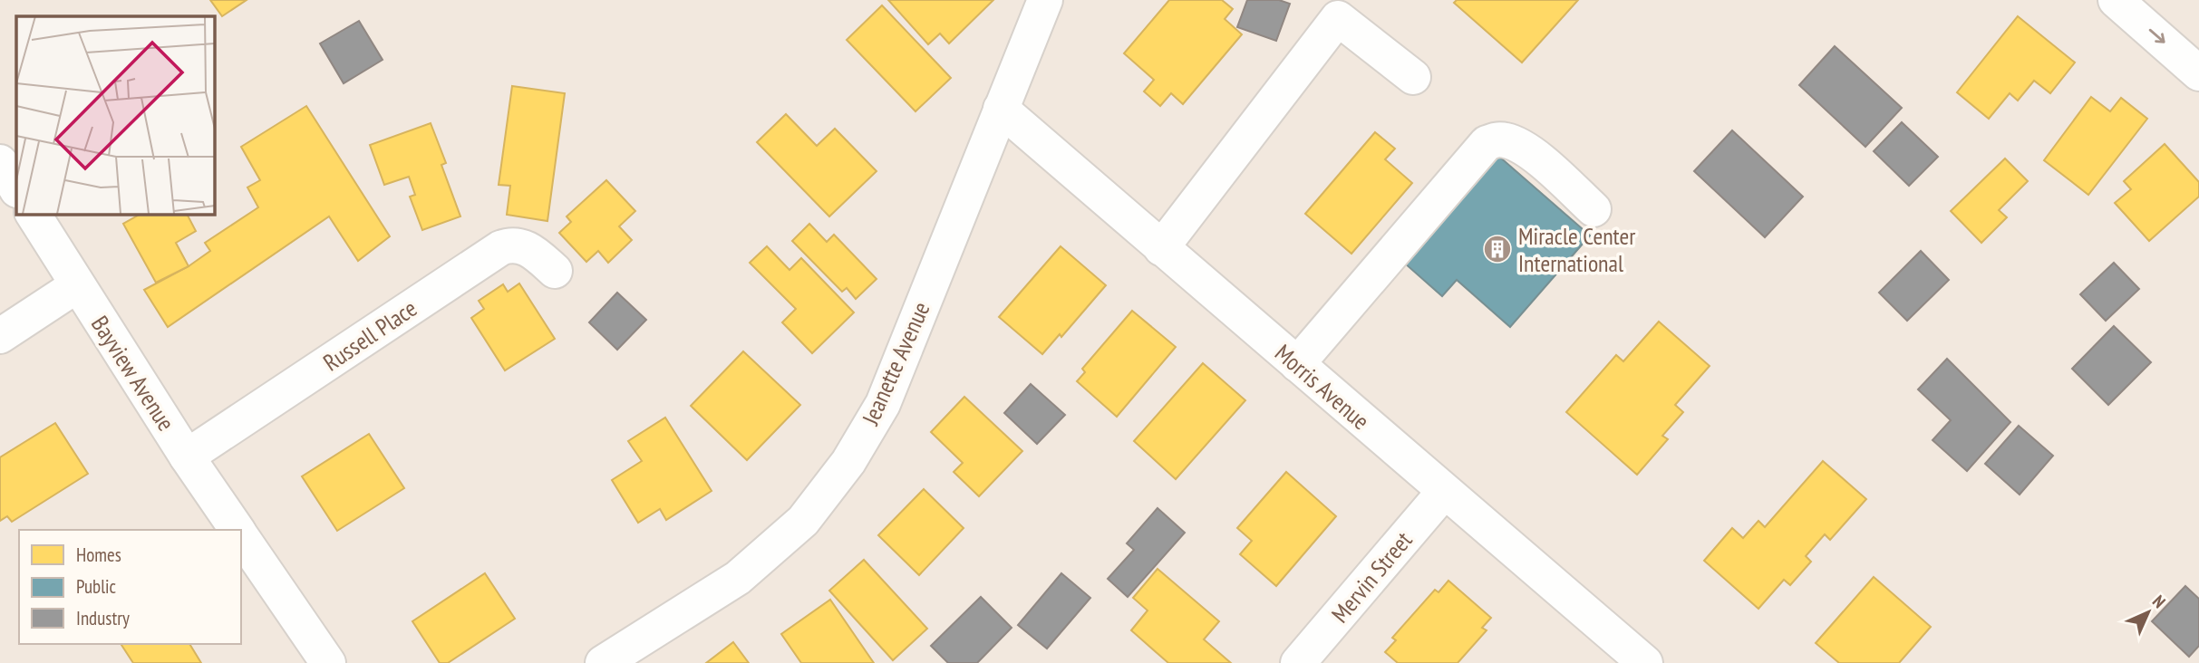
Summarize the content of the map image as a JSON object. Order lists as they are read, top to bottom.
{
  "streets": {
    "street": [
      "Russell Place",
      "Jeanette Avenue",
      "Bayview Avenue",
      "Morris Avenue",
      "Mervin Street"
    ]
  },
  "crossings": [
    ["Russell Place", "Bayview Avenue"],
    ["Jeanette Avenue", "Morris Avenue"],
    ["Morris Avenue", "Mervin Street"]
  ],
  "places": {
    "building": ["Miracle Center International"]
  },
  "legend": ["Homes", "Public", "Industry"],
  "north": "top right"
}
